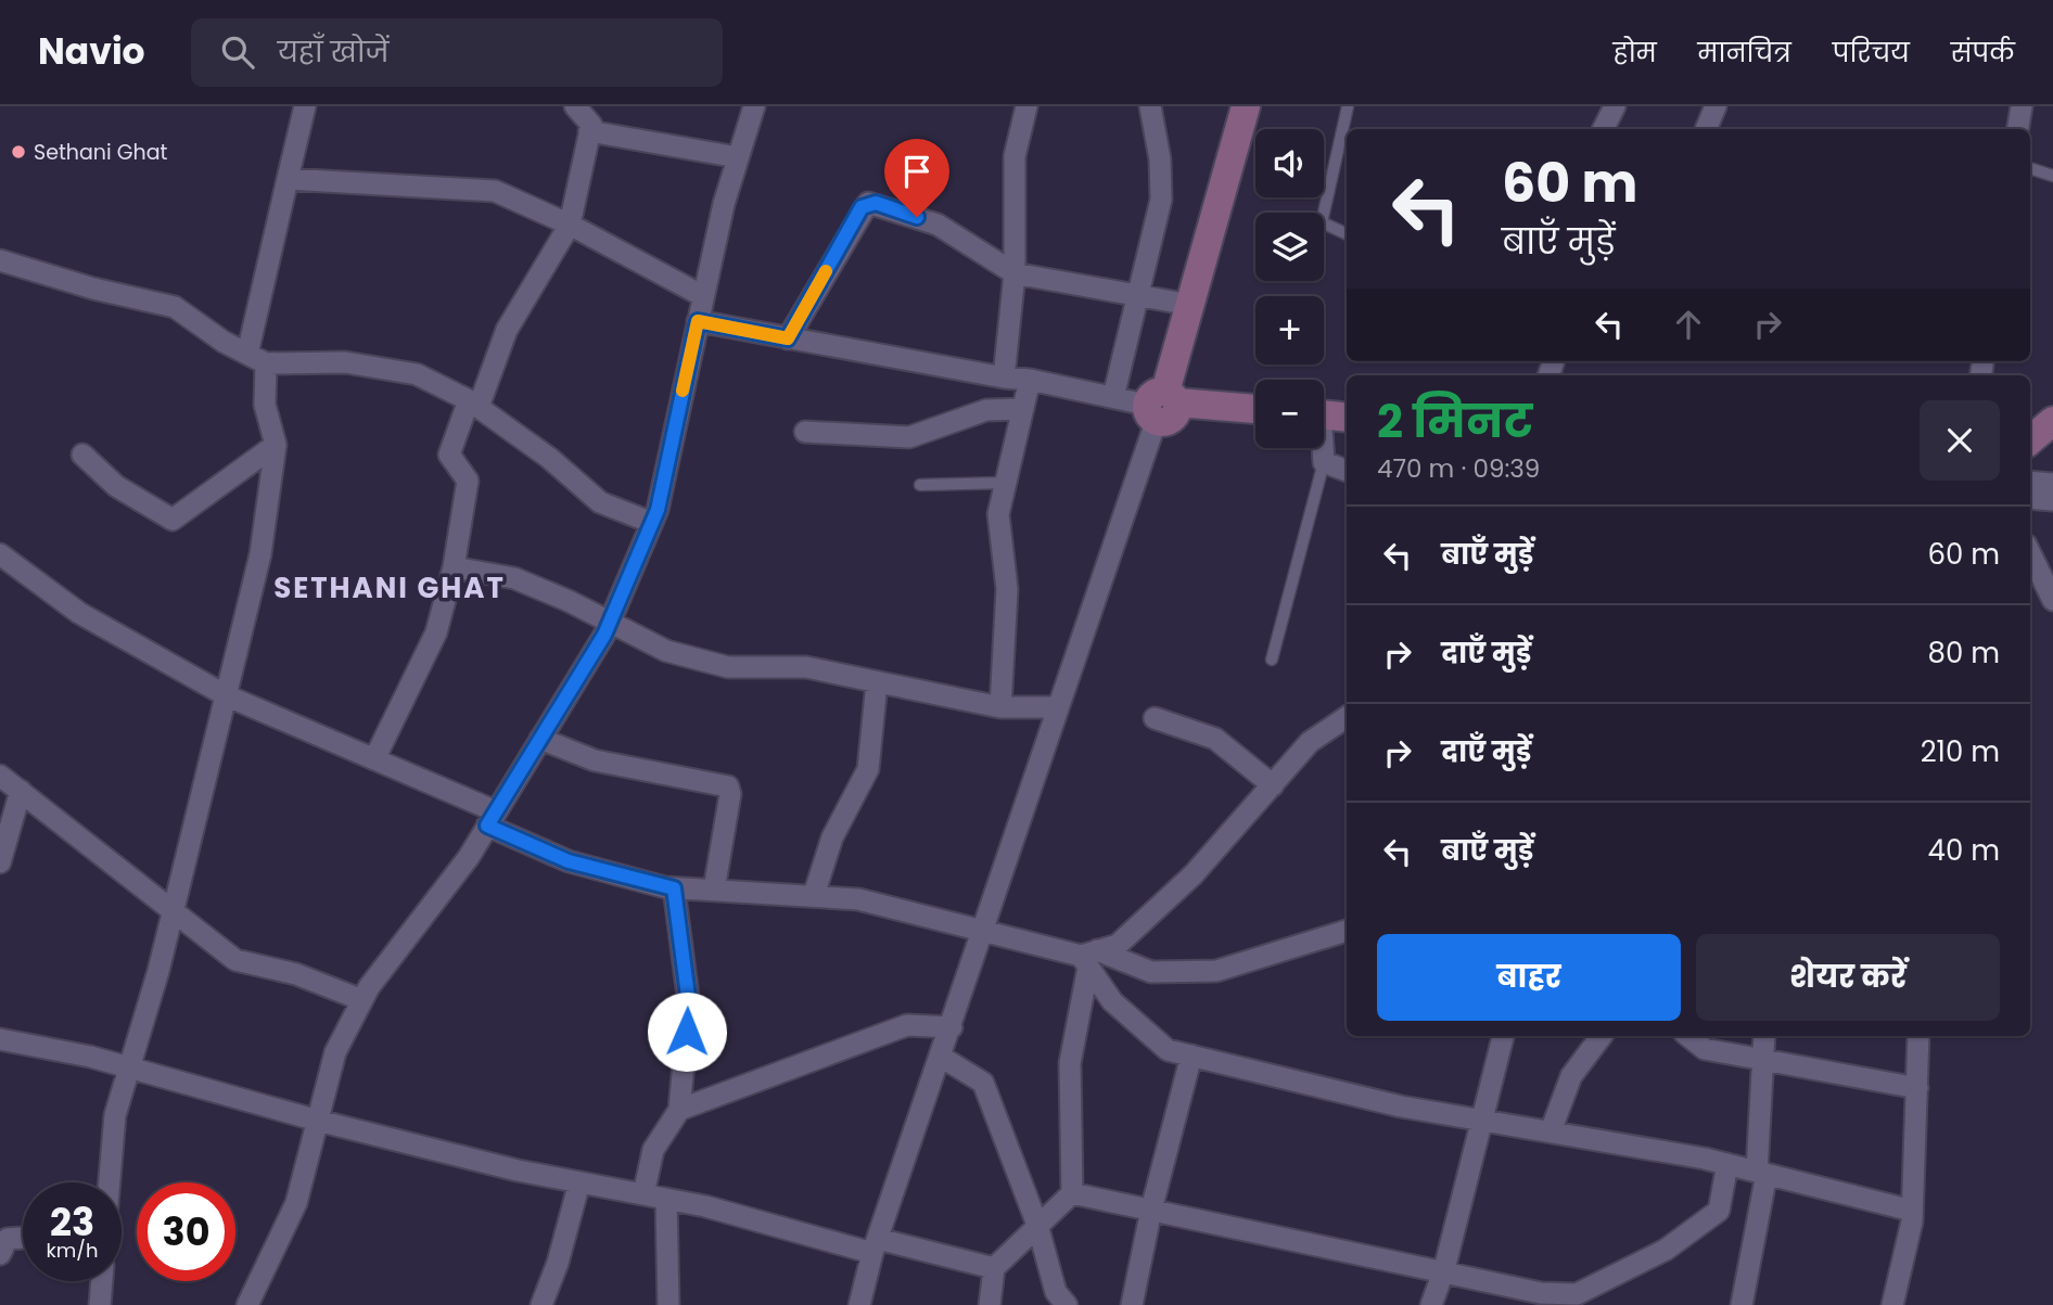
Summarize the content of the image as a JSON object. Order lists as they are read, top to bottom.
{
  "districts": ["SETHANI GHAT"],
  "places": ["Sethani Ghat"],
  "page": {
    "header": "Navio",
    "search": "यहाँ खोजें",
    "nav": [
      "होम",
      "मानचित्र",
      "परिचय",
      "संपर्क"
    ],
    "map_buttons": ["+", "−"],
    "turn": ["60 m", "बाएँ मुड़ें"],
    "heading": ["2 मिनट", "470 m · 09:39"],
    "list": [
      {
        "name": "बाएँ मुड़ें",
        "value": "60 m"
      },
      {
        "name": "दाएँ मुड़ें",
        "value": "80 m"
      },
      {
        "name": "दाएँ मुड़ें",
        "value": "210 m"
      },
      {
        "name": "बाएँ मुड़ें",
        "value": "40 m"
      }
    ],
    "buttons": ["बाहर", "शेयर करें"],
    "speed": "23 km/h",
    "limit": "30"
  }
}
